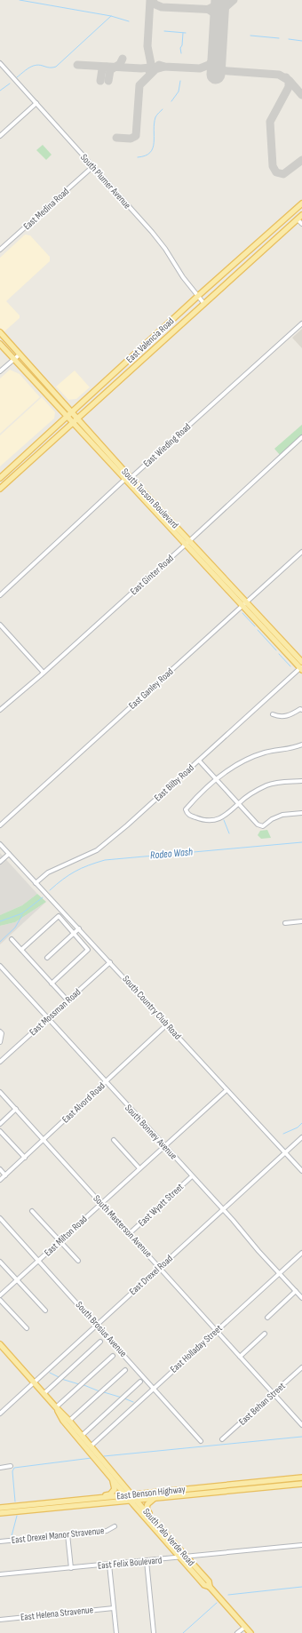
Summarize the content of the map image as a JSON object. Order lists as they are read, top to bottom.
{
  "streets": {
    "main road": [
      "East Valencia Road",
      "South Tucson Boulevard",
      "East Benson Highway",
      "South Palo Verde Road"
    ],
    "street": [
      "South Plumer Avenue",
      "East Medina Road",
      "East Wieding Road",
      "East Ginter Road",
      "East Ganley Road",
      "East Bilby Road",
      "South Country Club Road",
      "East Mossman Road",
      "East Alvord Road",
      "South Bonney Avenue",
      "East Wyatt Street",
      "South Masterson Avenue",
      "East Milton Road",
      "East Drexel Road",
      "South Brosius Avenue",
      "East Holladay Street",
      "East Behan Street",
      "East Drexel Manor Stravenue",
      "East Felix Boulevard",
      "East Helena Stravenue"
    ]
  },
  "crossings": [
    ["South Plumer Avenue", "East Medina Road"],
    ["South Plumer Avenue", "East Valencia Road"],
    ["East Valencia Road", "South Tucson Boulevard"],
    ["East Wieding Road", "South Tucson Boulevard"],
    ["South Tucson Boulevard", "East Ginter Road"],
    ["South Tucson Boulevard", "East Ganley Road"],
    ["South Tucson Boulevard", "East Bilby Road"],
    ["East Bilby Road", "South Country Club Road"],
    ["South Country Club Road", "East Mossman Road"],
    ["South Country Club Road", "East Alvord Road"],
    ["South Country Club Road", "East Milton Road"],
    ["South Country Club Road", "East Drexel Road"],
    ["East Mossman Road", "South Bonney Avenue"],
    ["East Alvord Road", "South Bonney Avenue"],
    ["East Alvord Road", "South Masterson Avenue"],
    ["South Bonney Avenue", "East Wyatt Street"],
    ["South Bonney Avenue", "East Milton Road"],
    ["South Bonney Avenue", "East Drexel Road"],
    ["South Bonney Avenue", "East Holladay Street"],
    ["East Wyatt Street", "South Masterson Avenue"],
    ["South Masterson Avenue", "East Milton Road"],
    ["South Masterson Avenue", "East Drexel Road"],
    ["South Masterson Avenue", "East Holladay Street"],
    ["South Masterson Avenue", "East Behan Street"],
    ["East Milton Road", "South Brosius Avenue"],
    ["East Drexel Road", "South Brosius Avenue"],
    ["East Drexel Road", "South Palo Verde Road"],
    ["South Brosius Avenue", "East Holladay Street"],
    ["East Holladay Street", "South Palo Verde Road"],
    ["East Benson Highway", "South Palo Verde Road"],
    ["South Palo Verde Road", "East Felix Boulevard"]
  ],
  "water": ["Rodeo Wash"]
}
